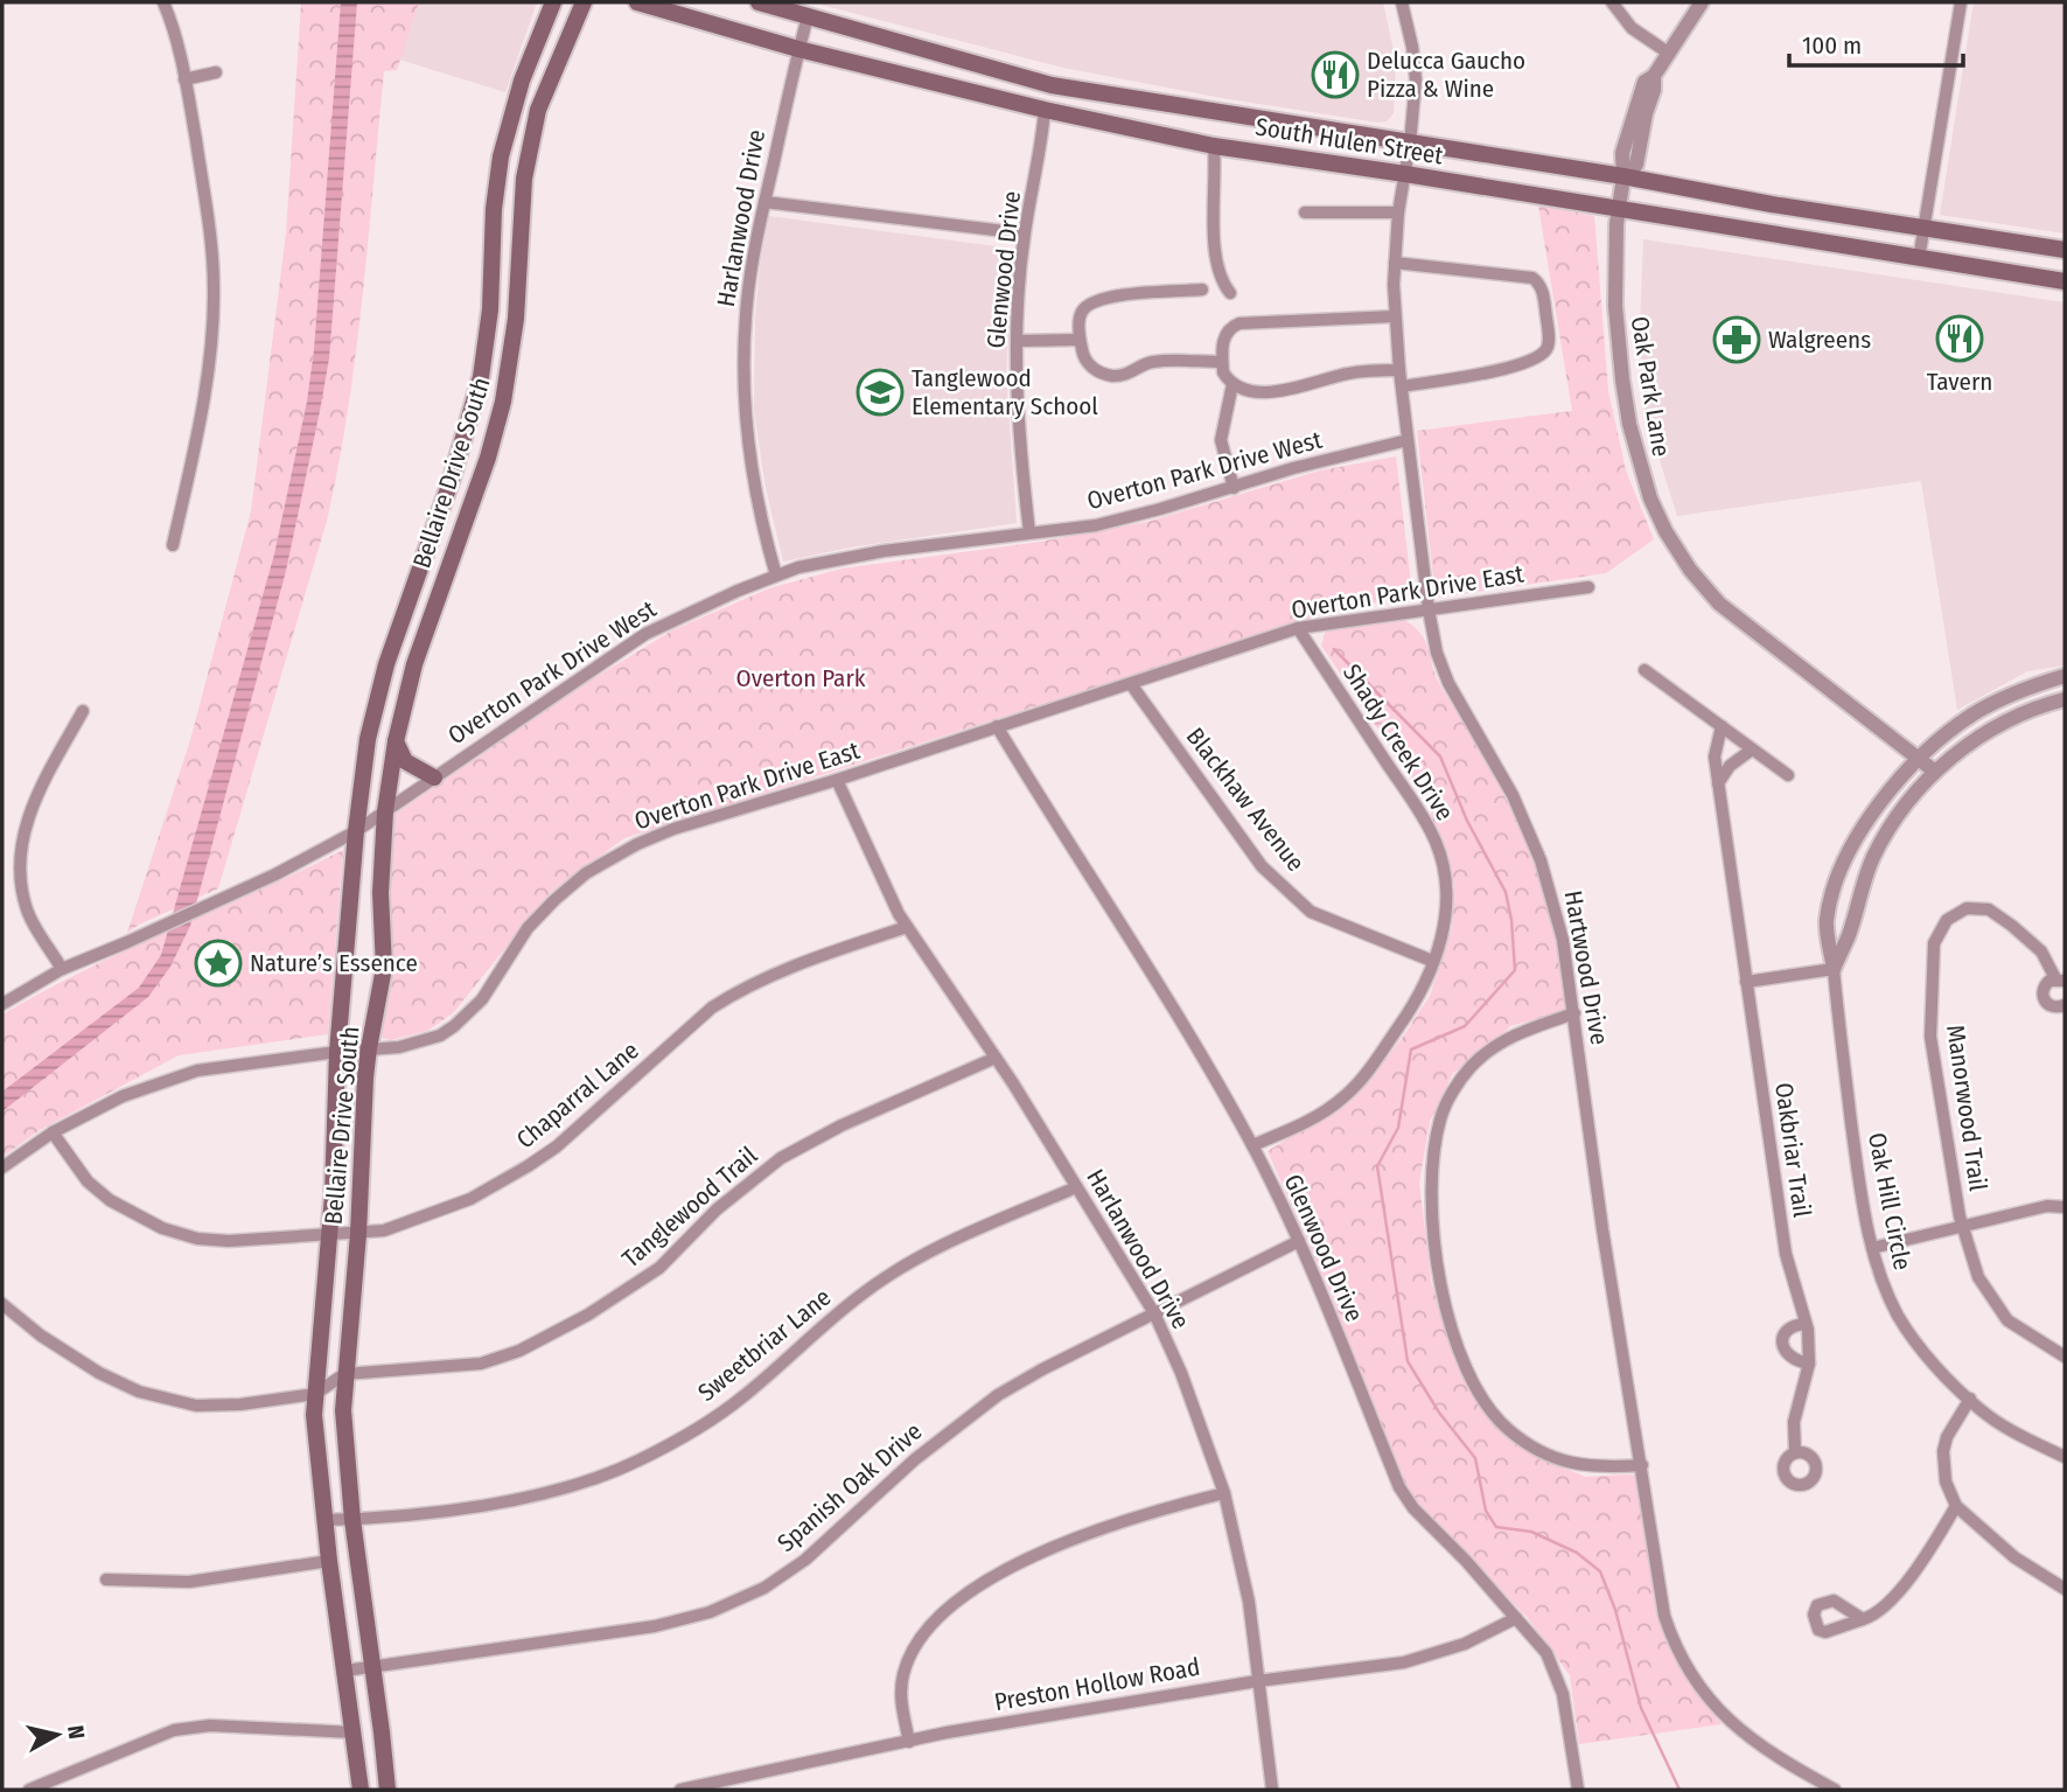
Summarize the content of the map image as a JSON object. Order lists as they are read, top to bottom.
{
  "streets": {
    "main road": ["South Hulen Street", "Bellaire Drive South"],
    "street": [
      "Harlanwood Drive",
      "Glenwood Drive",
      "Oak Park Lane",
      "Overton Park Drive West",
      "Overton Park Drive East",
      "Shady Creek Drive",
      "Blackhaw Avenue",
      "Hartwood Drive",
      "Chaparral Lane",
      "Manorwood Trail",
      "Oakbriar Trail",
      "Oak Hill Circle",
      "Tanglewood Trail",
      "Sweetbriar Lane",
      "Spanish Oak Drive",
      "Preston Hollow Road"
    ]
  },
  "crossings": [
    ["South Hulen Street", "Harlanwood Drive"],
    ["South Hulen Street", "Glenwood Drive"],
    ["South Hulen Street", "Oak Park Lane"],
    ["South Hulen Street", "Hartwood Drive"],
    ["Harlanwood Drive", "Overton Park Drive West"],
    ["Harlanwood Drive", "Overton Park Drive East"],
    ["Harlanwood Drive", "Chaparral Lane"],
    ["Harlanwood Drive", "Tanglewood Trail"],
    ["Harlanwood Drive", "Sweetbriar Lane"],
    ["Harlanwood Drive", "Spanish Oak Drive"],
    ["Harlanwood Drive", "Preston Hollow Road"],
    ["Glenwood Drive", "Overton Park Drive West"],
    ["Glenwood Drive", "Overton Park Drive East"],
    ["Glenwood Drive", "Shady Creek Drive"],
    ["Glenwood Drive", "Spanish Oak Drive"],
    ["Glenwood Drive", "Preston Hollow Road"],
    ["Oak Park Lane", "Oak Hill Circle"],
    ["Overton Park Drive West", "Bellaire Drive South"],
    ["Overton Park Drive West", "Hartwood Drive"],
    ["Bellaire Drive South", "Overton Park Drive East"],
    ["Bellaire Drive South", "Chaparral Lane"],
    ["Bellaire Drive South", "Tanglewood Trail"],
    ["Bellaire Drive South", "Sweetbriar Lane"],
    ["Bellaire Drive South", "Spanish Oak Drive"],
    ["Overton Park Drive East", "Shady Creek Drive"],
    ["Overton Park Drive East", "Blackhaw Avenue"],
    ["Overton Park Drive East", "Hartwood Drive"],
    ["Overton Park Drive East", "Chaparral Lane"],
    ["Shady Creek Drive", "Blackhaw Avenue"]
  ],
  "parks": ["Overton Park"],
  "places": {
    "restaurant": ["Delucca Gaucho Pizza & Wine", "Tavern"],
    "pharmacy": ["Walgreens"],
    "school or university": ["Tanglewood Elementary School"],
    "place": ["Nature’s Essence"]
  },
  "scale_bar": "100 m",
  "north": "right"
}
